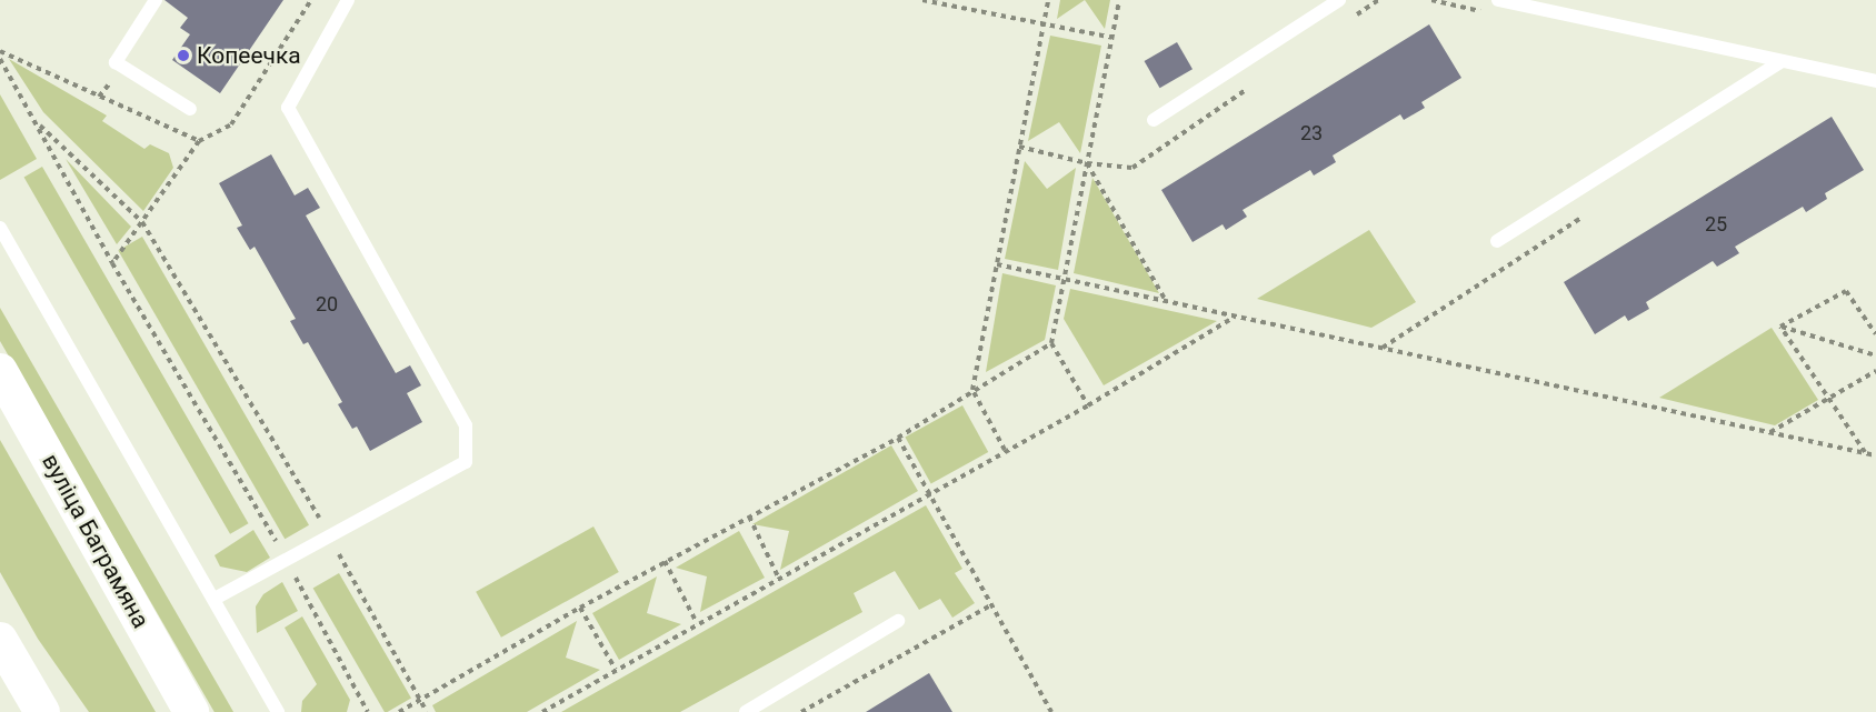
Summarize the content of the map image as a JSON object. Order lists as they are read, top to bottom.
{
  "streets": {
    "street": ["вуліца Баграмяна"]
  },
  "places": ["Копеечка"],
  "house_numbers": ["23", "25", "20"]
}
